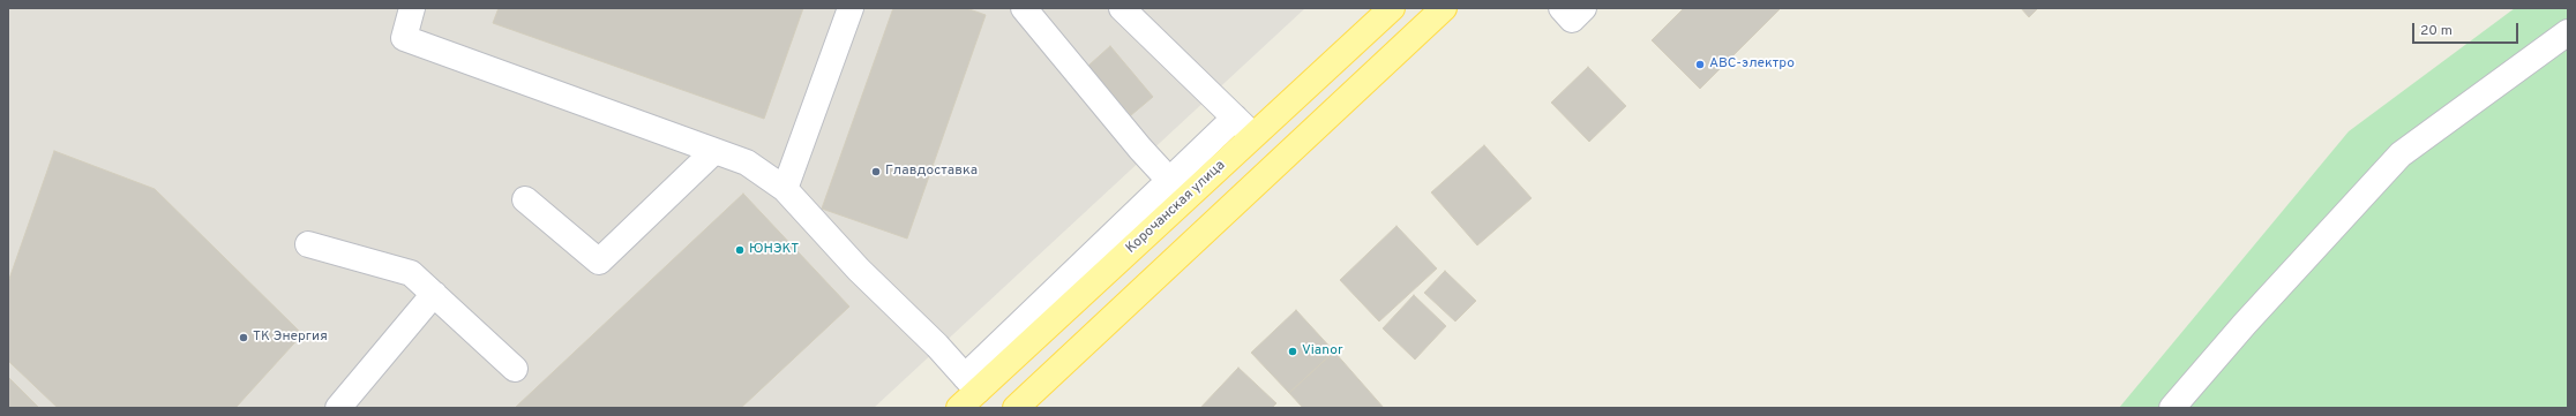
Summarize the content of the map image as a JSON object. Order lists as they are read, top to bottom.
{
  "streets": {
    "main road": ["Корочанская улица"]
  },
  "places": [
    "АВС-электро",
    "Главдоставка",
    "ЮНЭКТ",
    "ТК Энергия",
    "Vianor"
  ],
  "scale_bar": "20 m"
}
